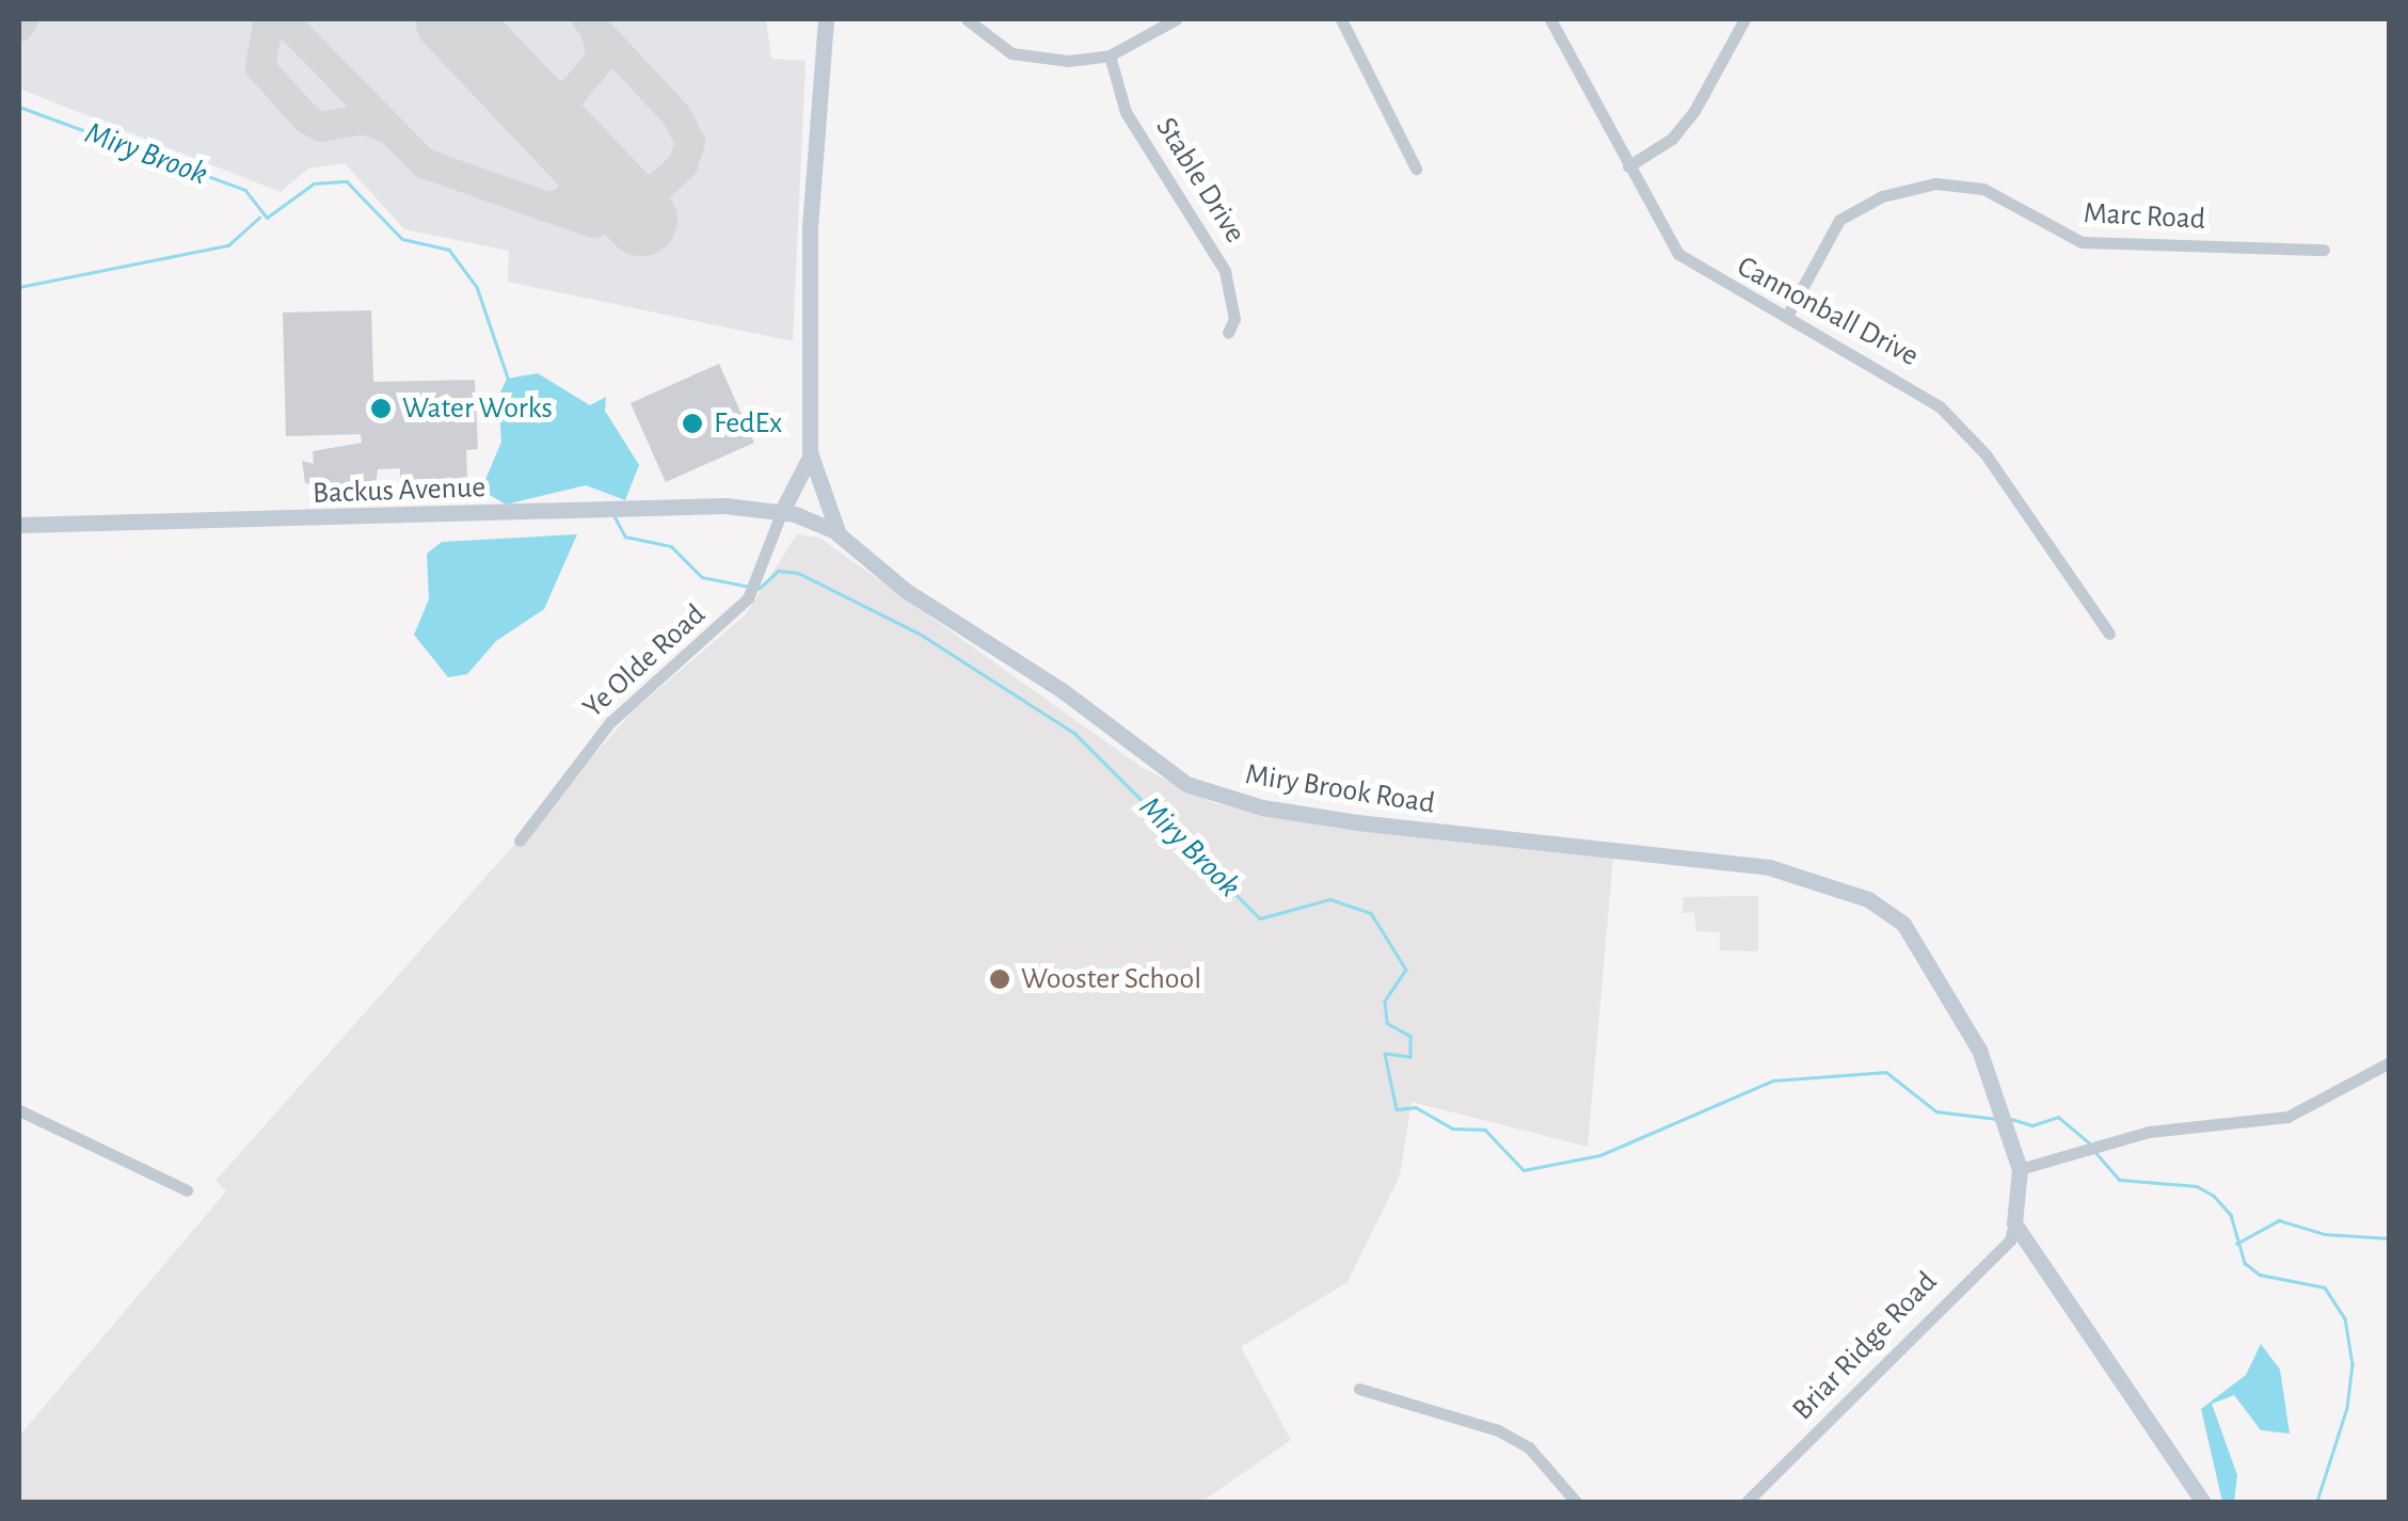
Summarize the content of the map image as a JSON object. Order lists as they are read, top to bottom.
{
  "streets": {
    "main road": ["Backus Avenue", "Miry Brook Road"],
    "street": [
      "Stable Drive",
      "Marc Road",
      "Cannonball Drive",
      "Ye Olde Road",
      "Briar Ridge Road"
    ]
  },
  "crossings": [
    ["Marc Road", "Cannonball Drive"],
    ["Backus Avenue", "Ye Olde Road"],
    ["Backus Avenue", "Miry Brook Road"],
    ["Miry Brook Road", "Briar Ridge Road"]
  ],
  "water": ["Miry Brook"],
  "places": ["Water Works", "FedEx", "Wooster School"]
}
